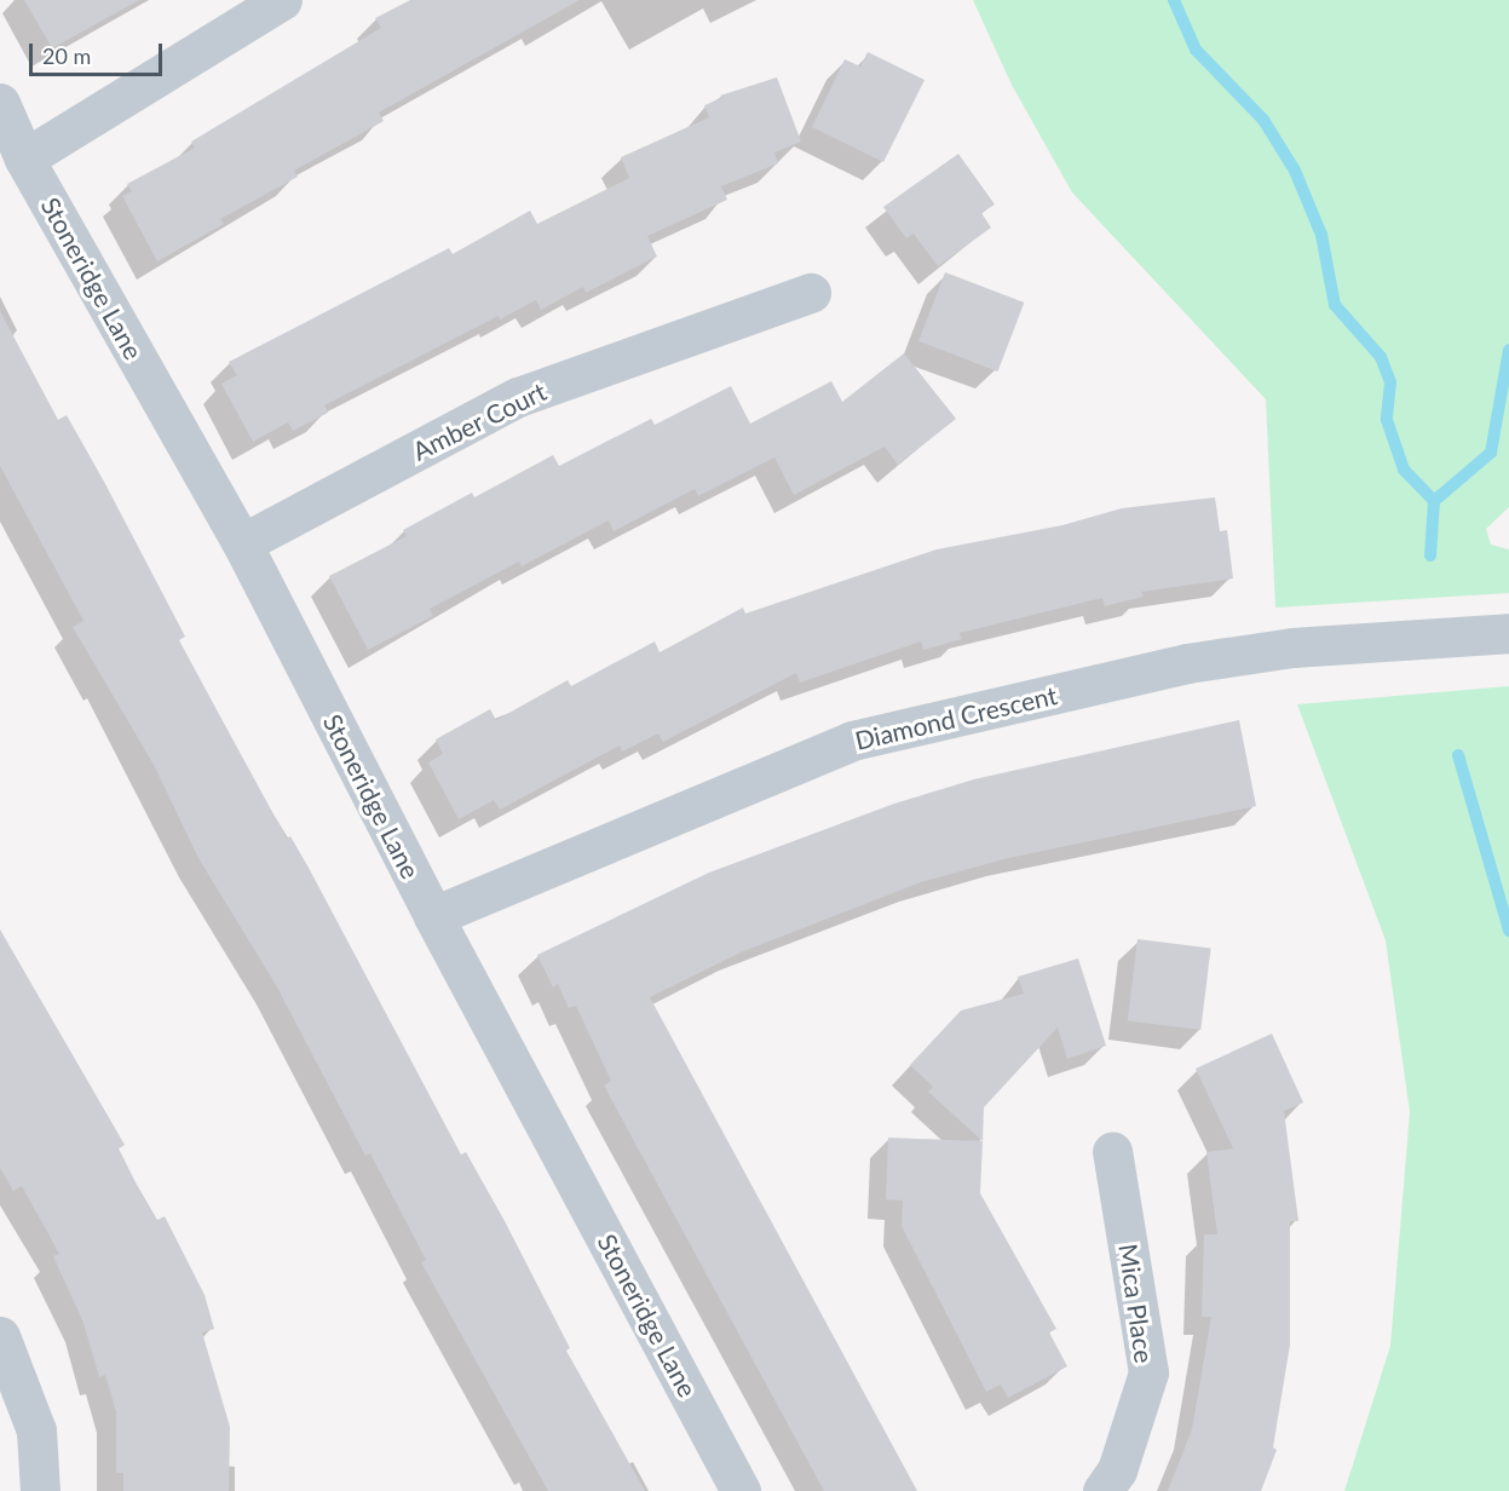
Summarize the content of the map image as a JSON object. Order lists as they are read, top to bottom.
{
  "streets": {
    "street": [
      "Stoneridge Lane",
      "Amber Court",
      "Diamond Crescent",
      "Mica Place"
    ]
  },
  "crossings": [
    ["Stoneridge Lane", "Amber Court"],
    ["Stoneridge Lane", "Diamond Crescent"]
  ],
  "scale_bar": "20 m"
}
